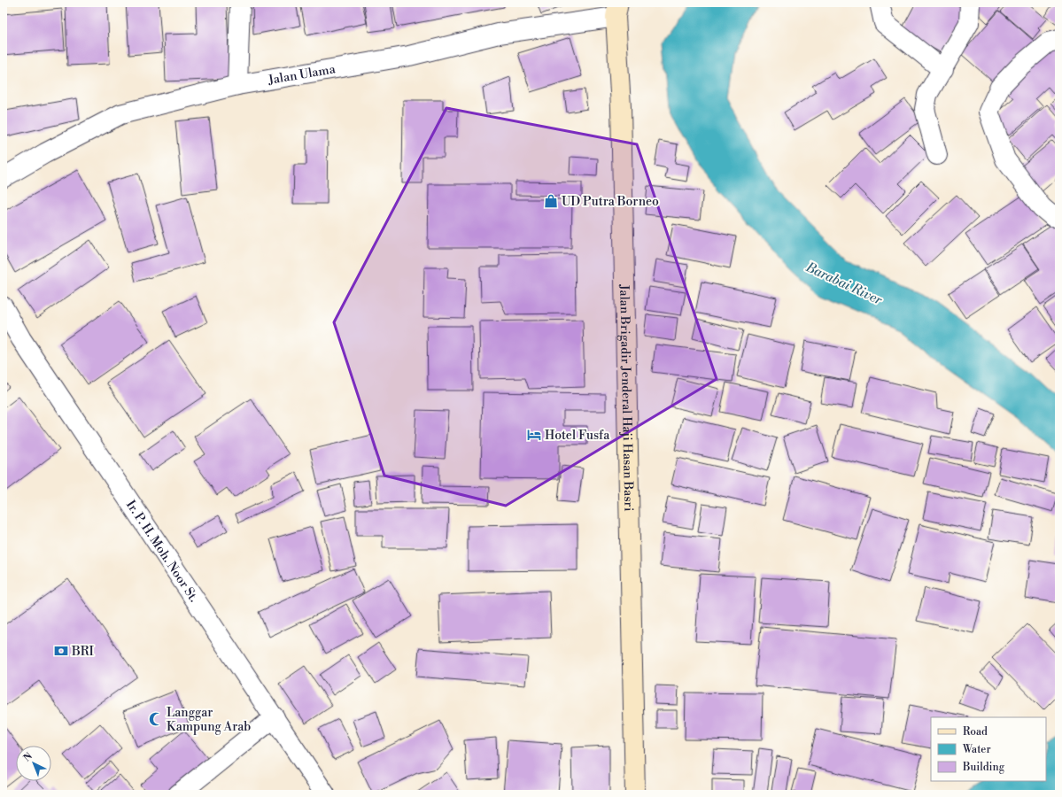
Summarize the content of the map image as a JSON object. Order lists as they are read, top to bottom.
{
  "streets": {
    "main road": ["Jalan Brigadir Jenderal Haji Hasan Basri"],
    "street": ["Jalan Ulama", "Ir. P. H. Moh. Noor St."]
  },
  "crossings": [
    ["Jalan Ulama", "Jalan Brigadir Jenderal Haji Hasan Basri"]
  ],
  "water": ["Barabai River"],
  "places": {
    "shop": ["UD Putra Borneo"],
    "hotel": ["Hotel Fusfa"],
    "bank": ["BRI"],
    "mosque": ["Langgar Kampung Arab"]
  },
  "legend": ["Road", "Water", "Building"],
  "north": "top left"
}
